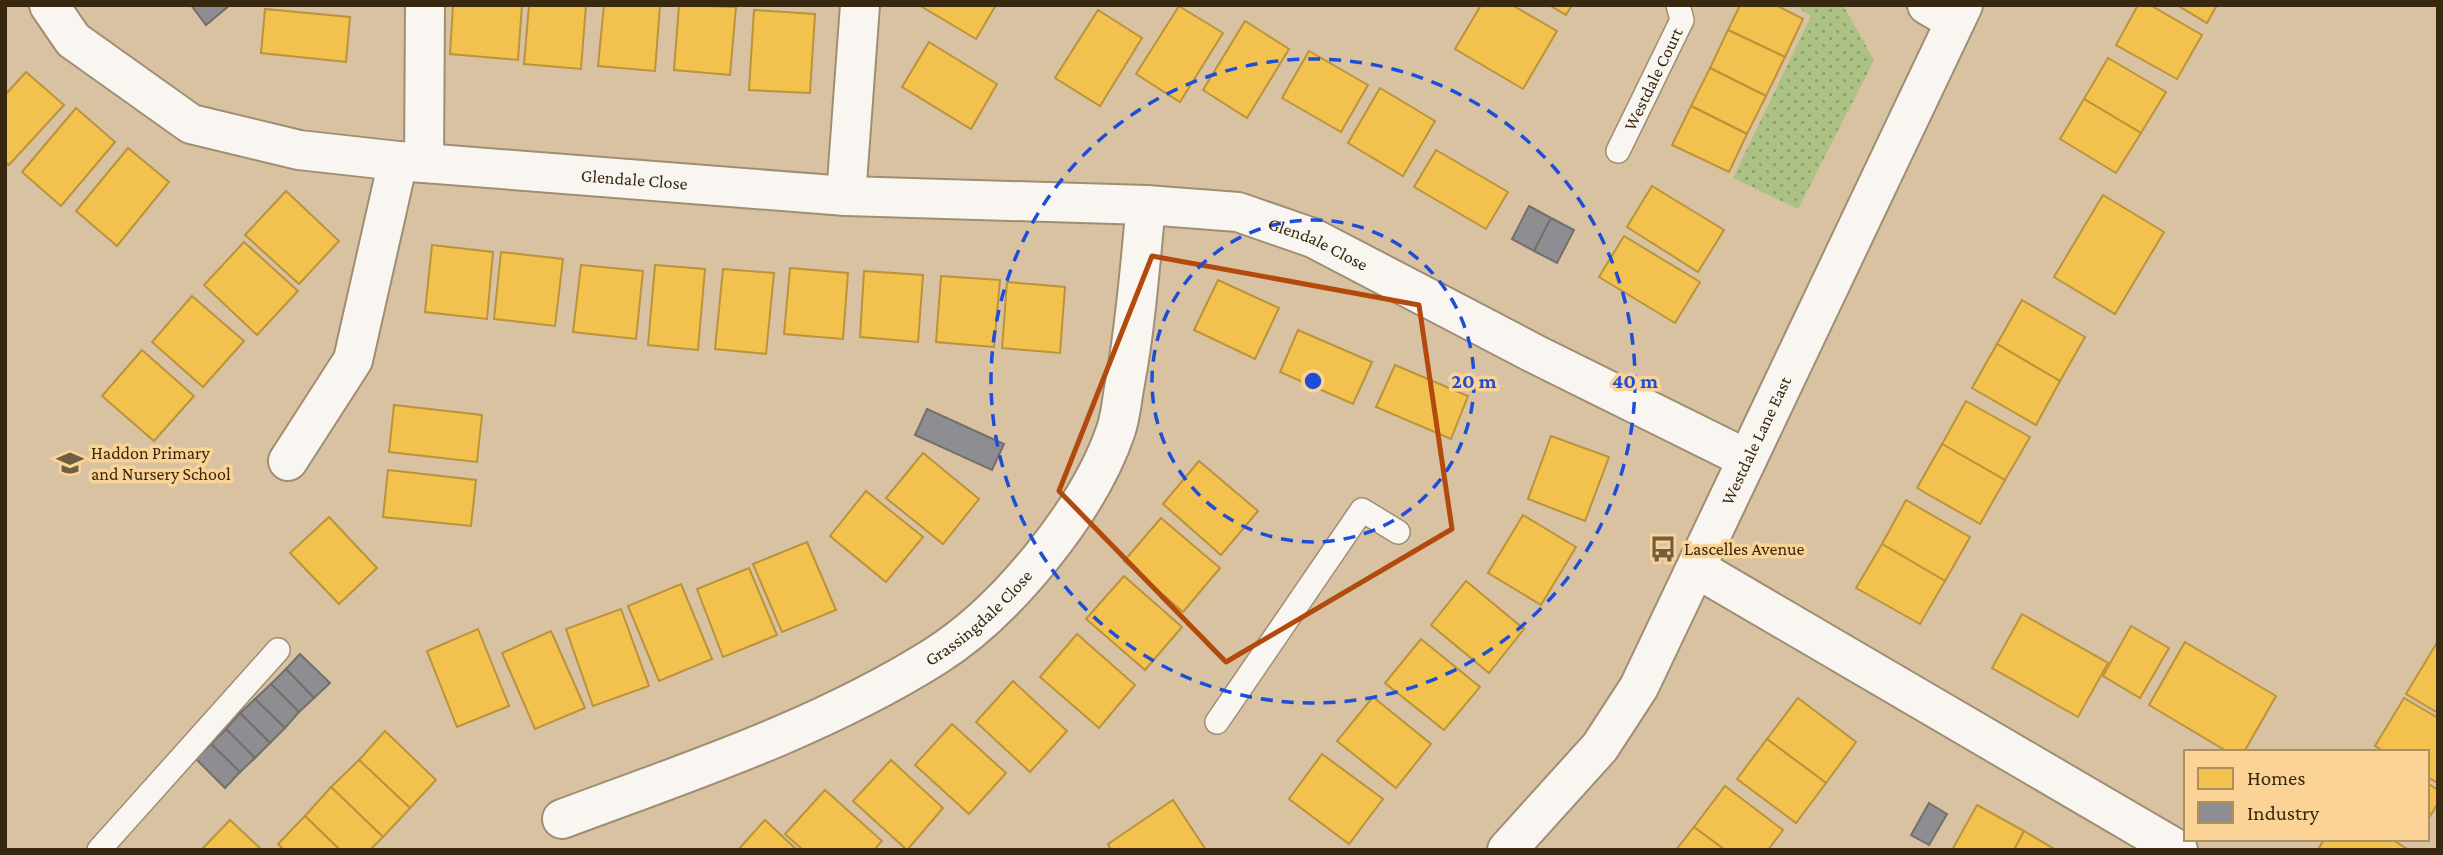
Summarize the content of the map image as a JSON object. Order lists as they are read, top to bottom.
{
  "streets": {
    "street": ["Glendale Close", "Westdale Lane East", "Grassingdale Close"],
    "lane": ["Westdale Court"]
  },
  "crossings": [
    ["Glendale Close", "Westdale Lane East"],
    ["Glendale Close", "Grassingdale Close"]
  ],
  "places": {
    "school or university": ["Haddon Primary and Nursery School"],
    "bus stop": ["Lascelles Avenue"]
  },
  "legend": ["Homes", "Industry"],
  "rings": ["20 m", "40 m"]
}
